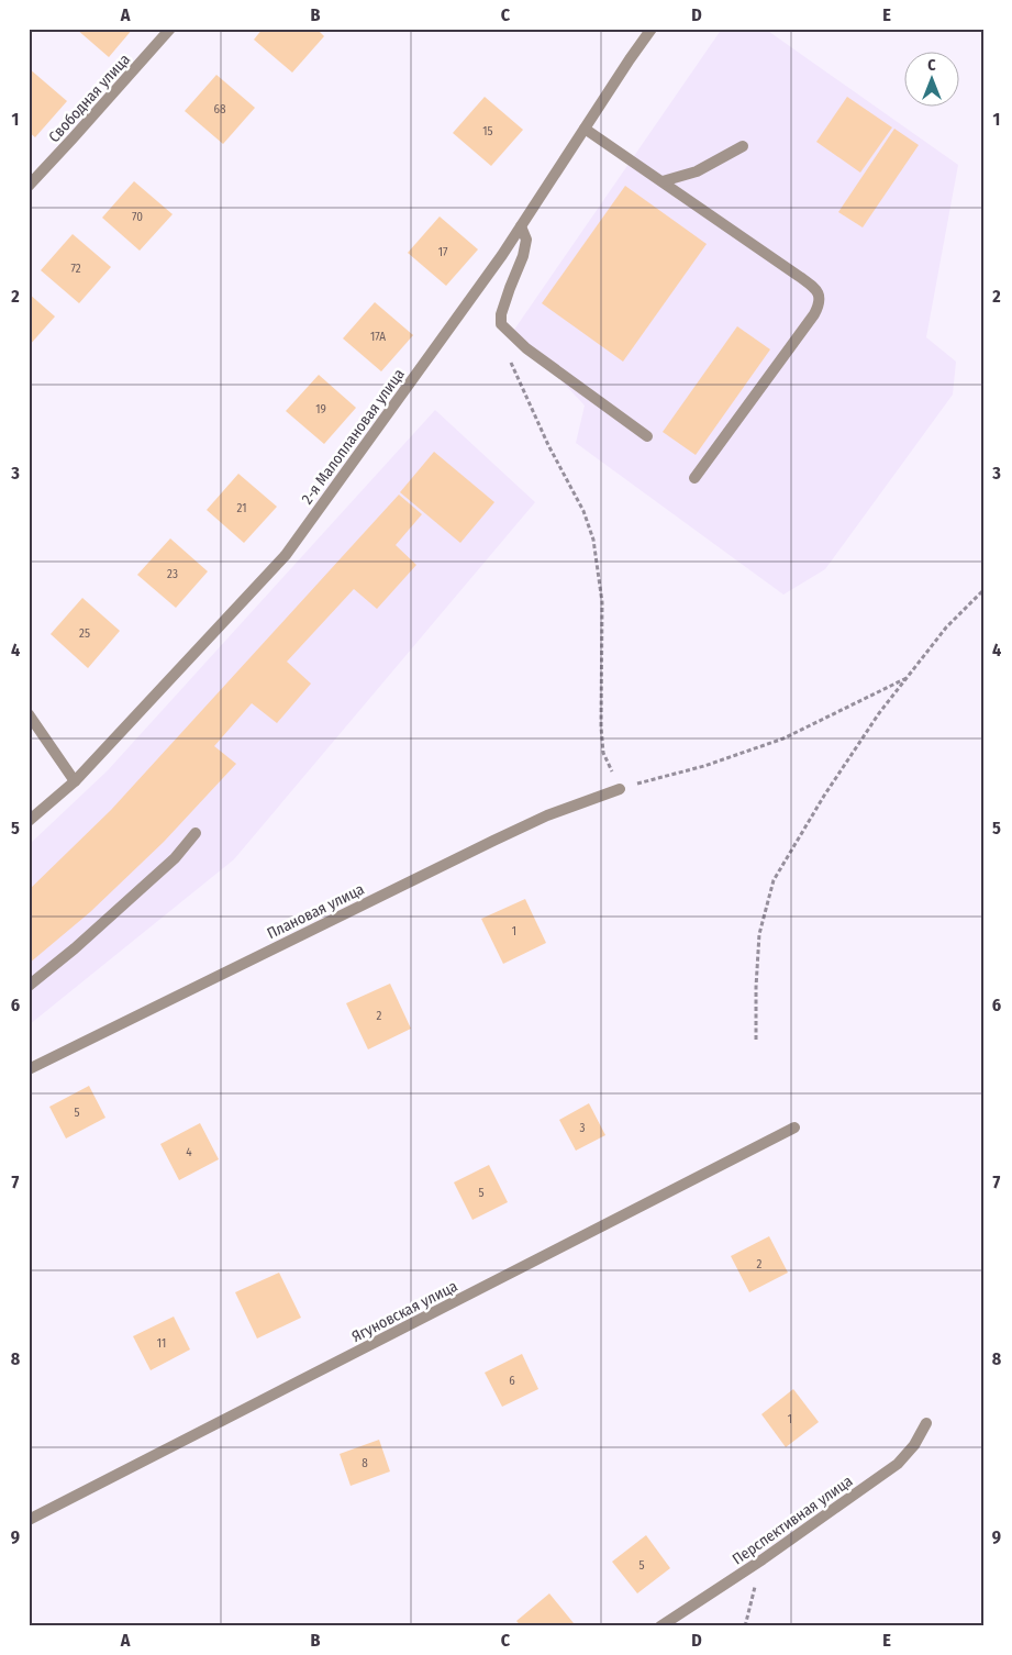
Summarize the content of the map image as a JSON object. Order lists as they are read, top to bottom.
{
  "streets": {
    "street": [
      "Свободная улица",
      "2-я Малоплановая улица",
      "Плановая улица",
      "Ягуновская улица",
      "Перспективная улица"
    ]
  },
  "house_numbers": [
    "68",
    "15",
    "70",
    "17",
    "72",
    "17А",
    "19",
    "21",
    "23",
    "25",
    "1",
    "2",
    "5",
    "3",
    "4",
    "5",
    "2",
    "11",
    "6",
    "1",
    "8",
    "5"
  ],
  "north": "top",
  "grid": {
    "columns": [
      "A",
      "B",
      "C",
      "D",
      "E"
    ],
    "rows": [
      "1",
      "2",
      "3",
      "4",
      "5",
      "6",
      "7",
      "8",
      "9"
    ]
  }
}
